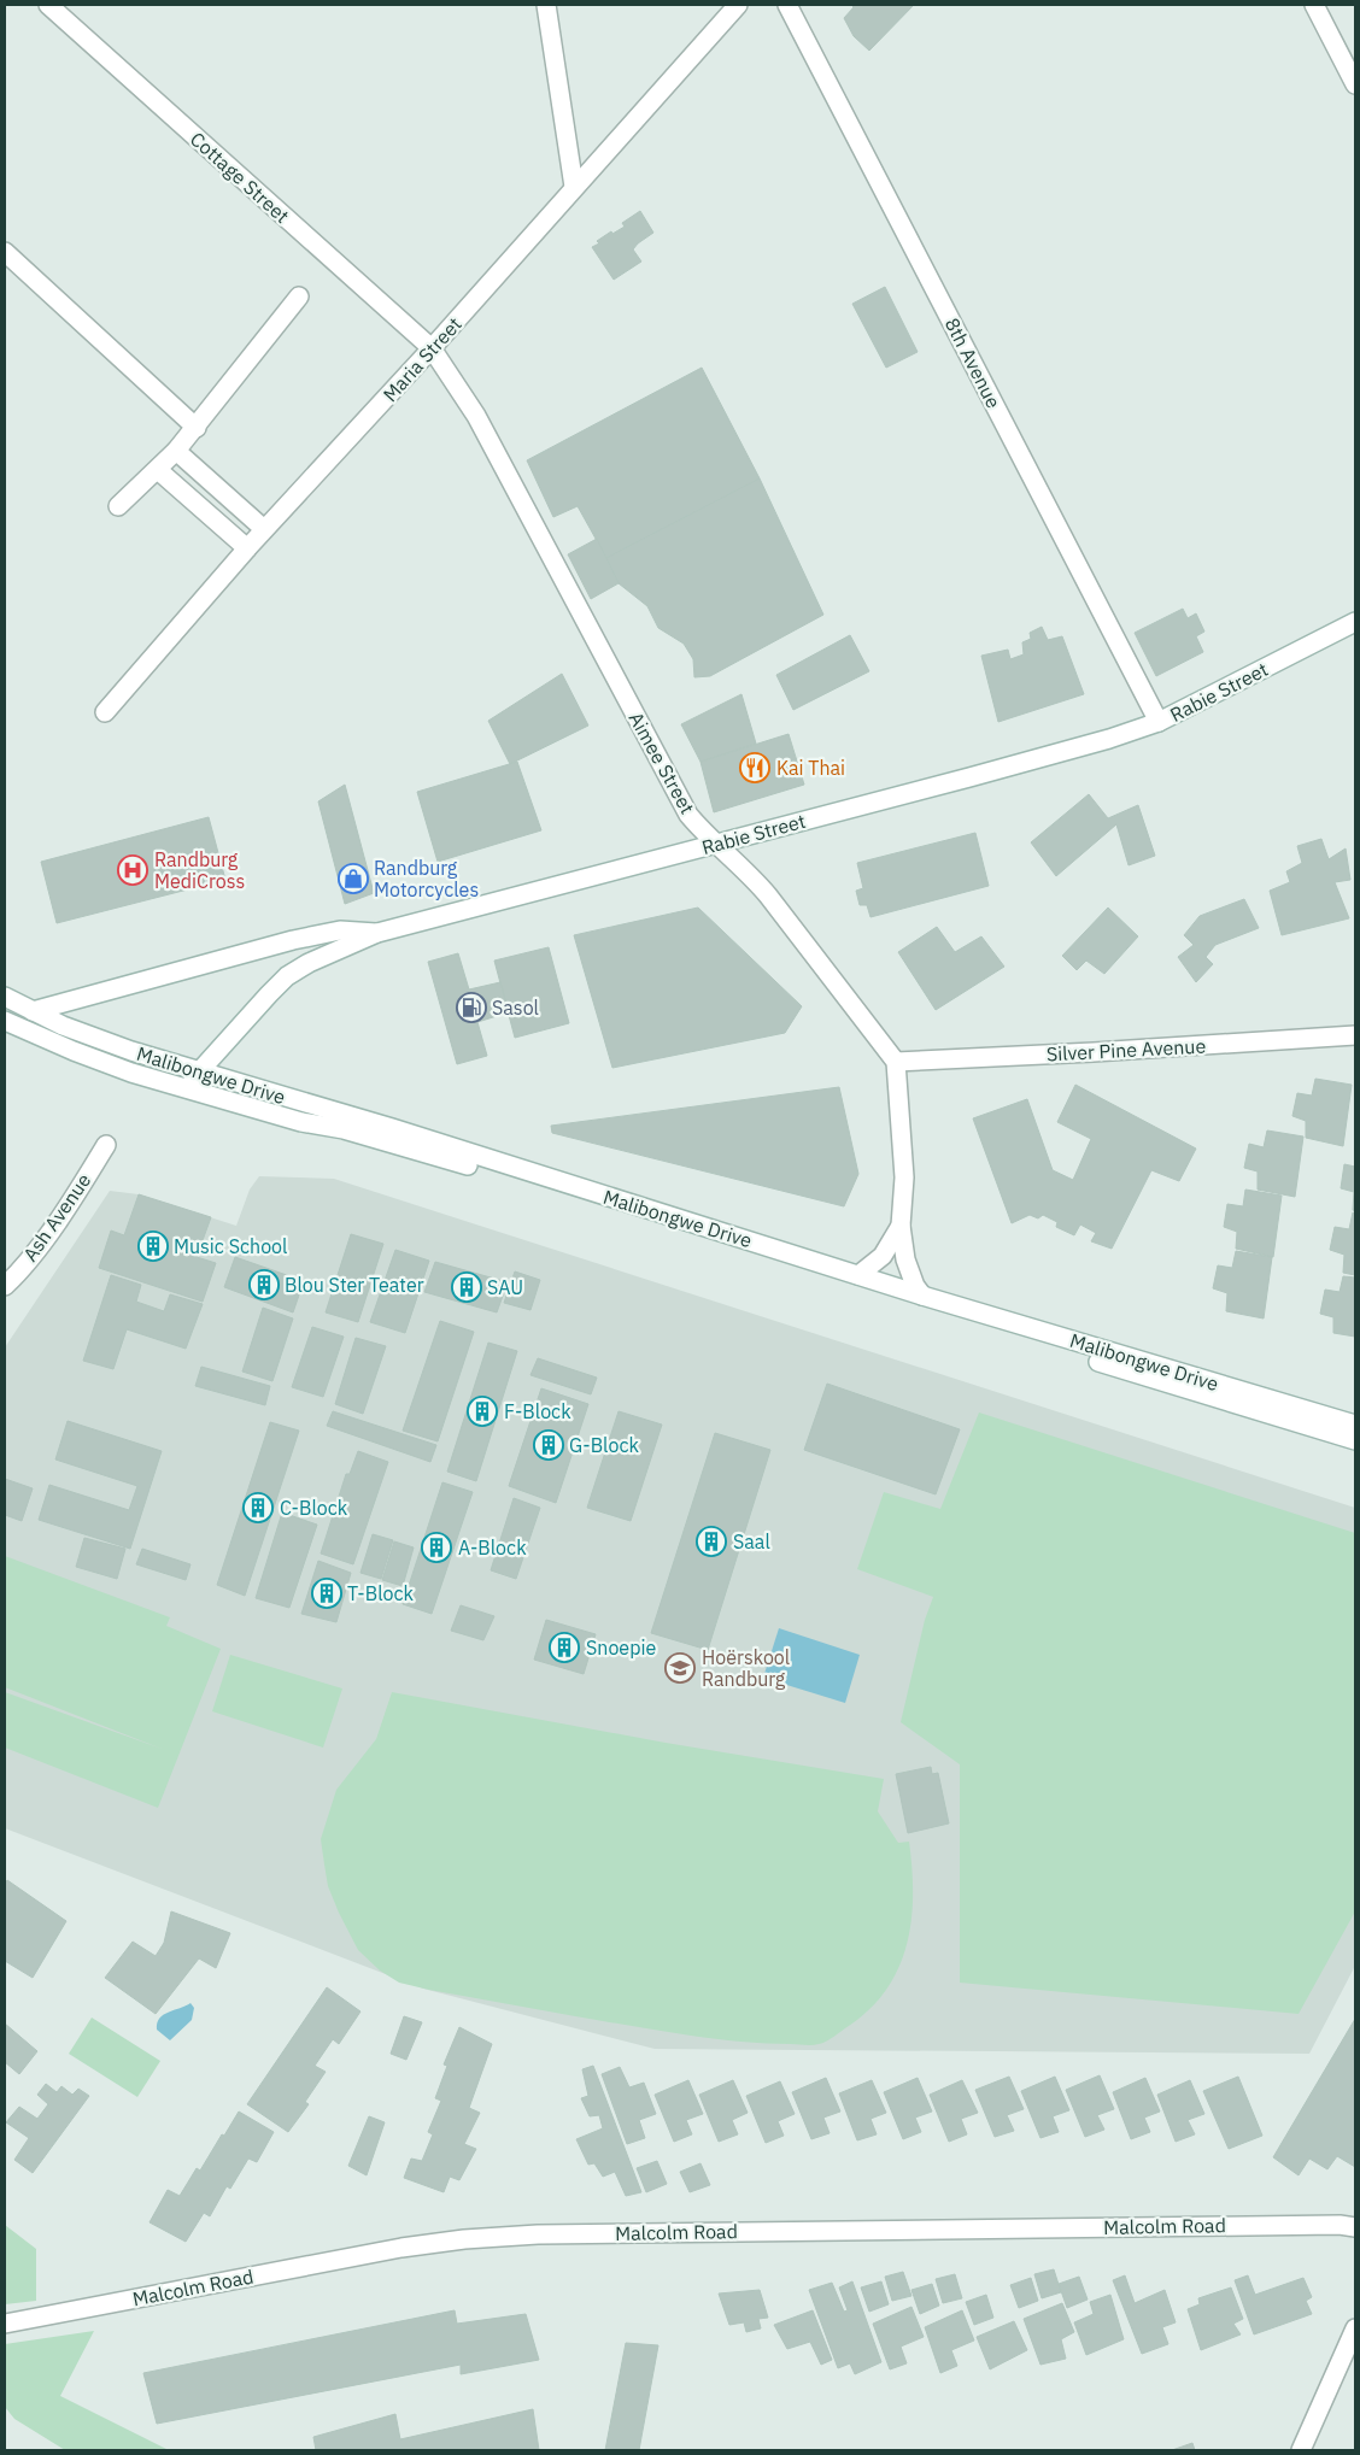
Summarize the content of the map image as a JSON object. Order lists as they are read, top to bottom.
{
  "streets": {
    "street": [
      "Cottage Street",
      "Maria Street",
      "8th Avenue",
      "Rabie Street",
      "Aimee Street",
      "Silver Pine Avenue",
      "Malibongwe Drive",
      "Ash Avenue",
      "Malcolm Road"
    ]
  },
  "crossings": [
    ["Cottage Street", "Maria Street"],
    ["Cottage Street", "Aimee Street"],
    ["Maria Street", "Aimee Street"],
    ["8th Avenue", "Rabie Street"],
    ["Rabie Street", "Aimee Street"],
    ["Rabie Street", "Malibongwe Drive"],
    ["Aimee Street", "Silver Pine Avenue"]
  ],
  "places": {
    "restaurant": ["Kai Thai"],
    "hospital": ["Randburg MediCross"],
    "shop": ["Randburg Motorcycles"],
    "fuel station": ["Sasol"],
    "building": [
      "Music School",
      "Blou Ster Teater",
      "SAU",
      "F-Block",
      "G-Block",
      "C-Block",
      "Saal",
      "A-Block",
      "T-Block",
      "Snoepie"
    ],
    "school or university": ["Hoërskool Randburg"]
  }
}
